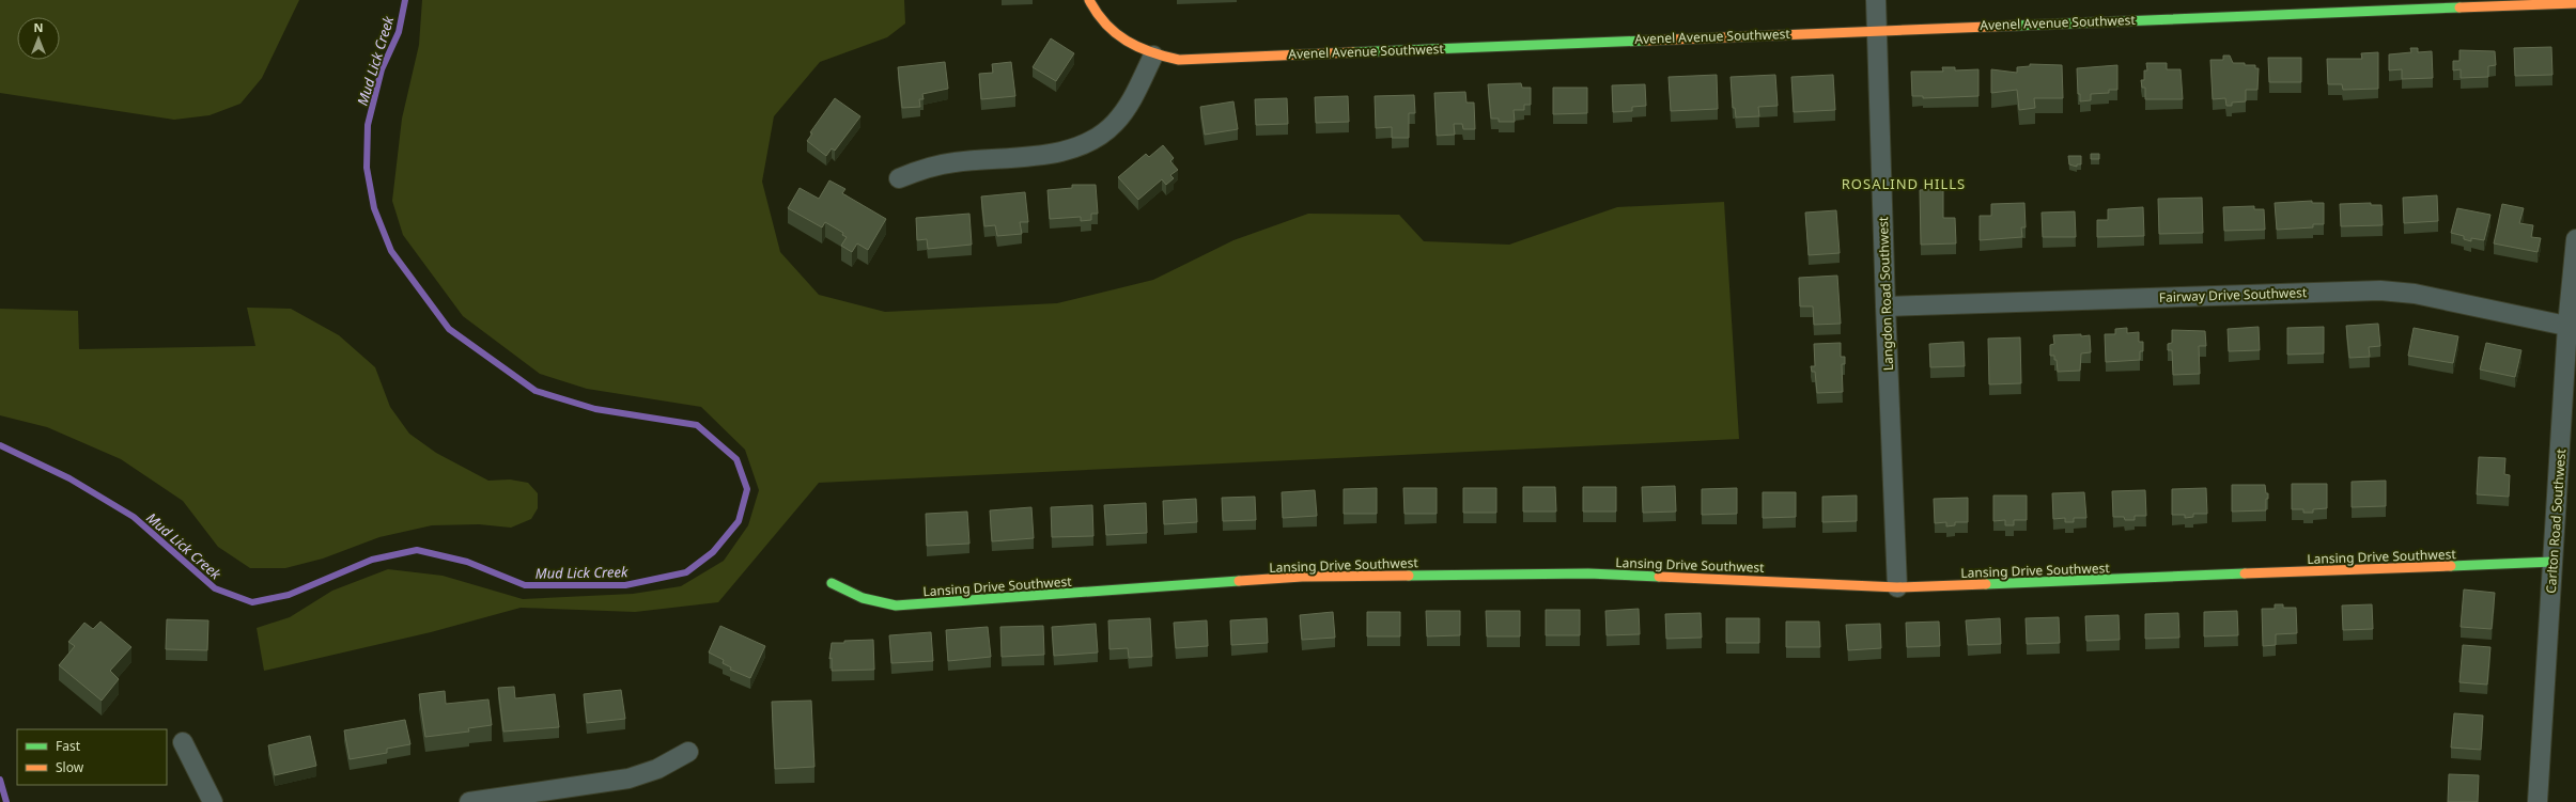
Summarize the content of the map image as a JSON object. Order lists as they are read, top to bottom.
{
  "streets": {
    "street": [
      "Avenel Avenue Southwest",
      "Langdon Road Southwest",
      "Fairway Drive Southwest",
      "Carlton Road Southwest",
      "Lansing Drive Southwest"
    ]
  },
  "crossings": [
    ["Avenel Avenue Southwest", "Langdon Road Southwest"],
    ["Langdon Road Southwest", "Fairway Drive Southwest"],
    ["Langdon Road Southwest", "Lansing Drive Southwest"],
    ["Fairway Drive Southwest", "Carlton Road Southwest"],
    ["Carlton Road Southwest", "Lansing Drive Southwest"]
  ],
  "districts": ["ROSALIND HILLS"],
  "water": ["Mud Lick Creek"],
  "legend": ["Fast", "Slow"],
  "north": "top"
}
